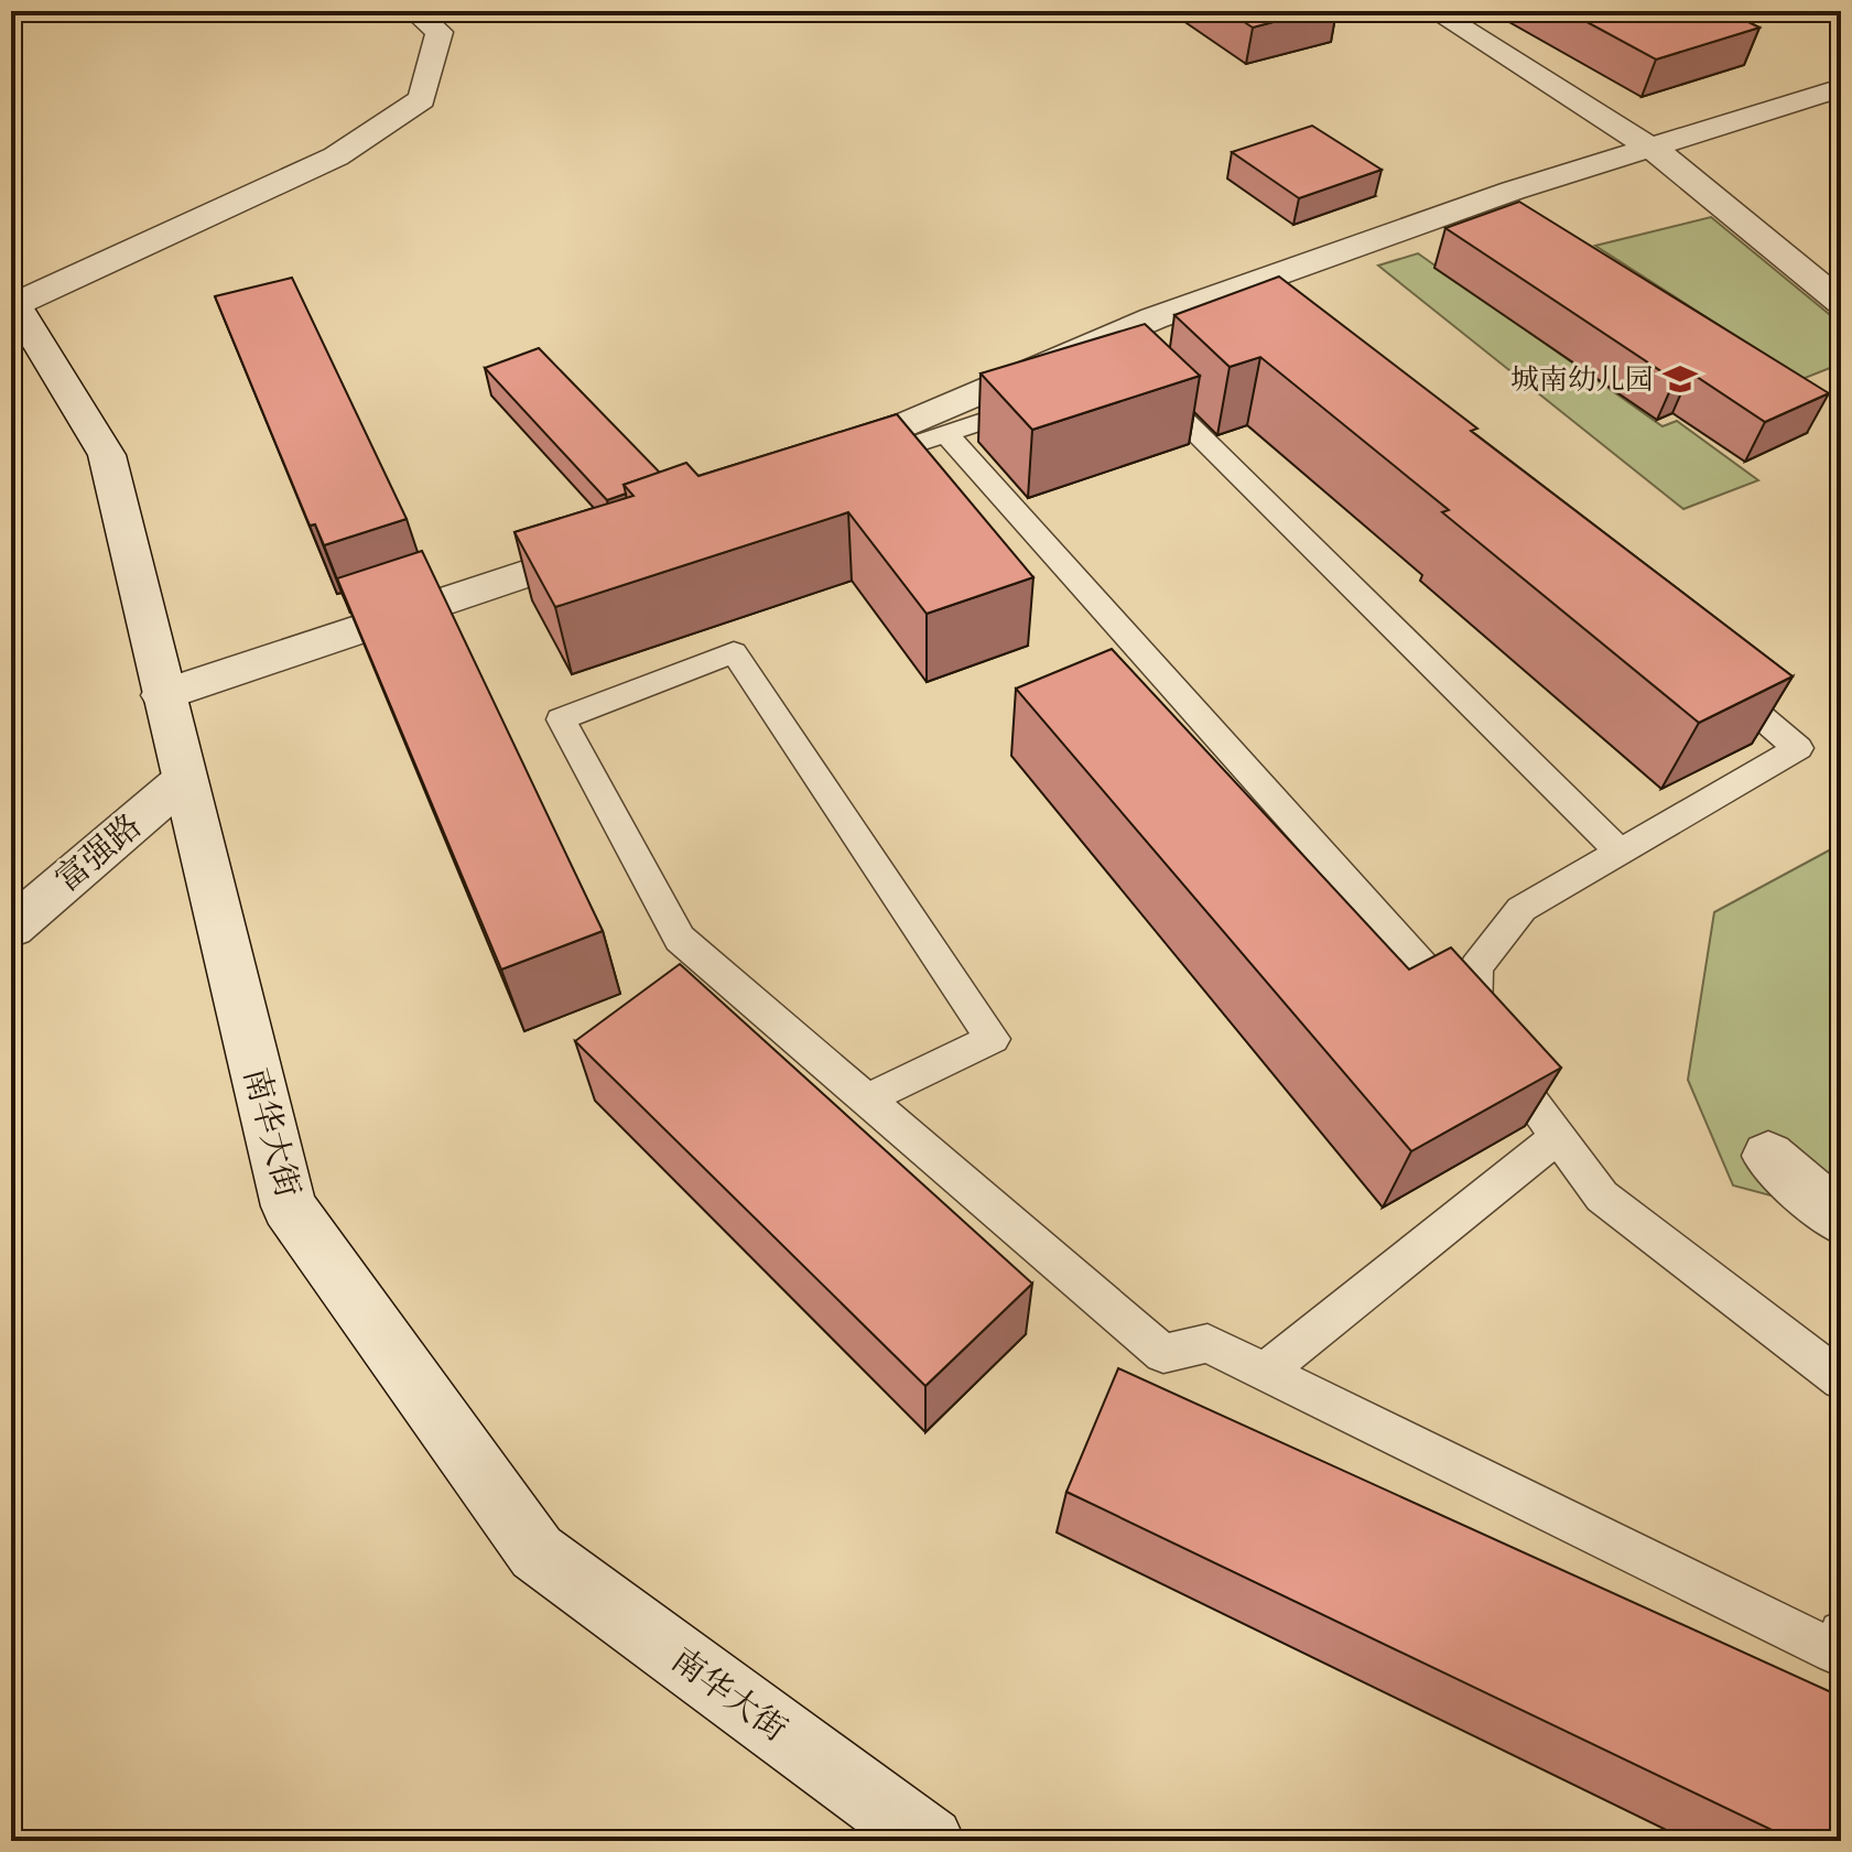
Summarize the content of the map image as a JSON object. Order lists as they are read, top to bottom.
{
  "streets": {
    "street": ["富强路", "南华大街"]
  },
  "crossings": [
    ["富强路", "南华大街"]
  ],
  "places": {
    "school or university": ["城南幼儿园"]
  }
}
